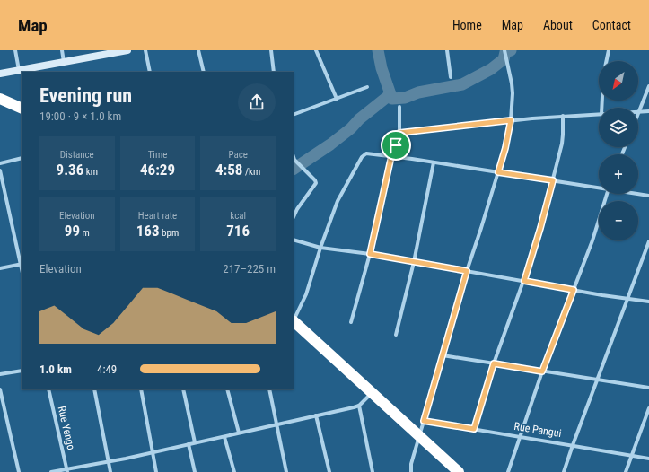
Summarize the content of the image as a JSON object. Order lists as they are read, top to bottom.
{
  "streets": {
    "street": ["Rue Yengo", "Rue Pangui"]
  },
  "north": "bottom left",
  "page": {
    "header": "Map",
    "nav": [
      "Home",
      "Map",
      "About",
      "Contact"
    ],
    "map_buttons": ["+", "−"],
    "heading": ["Evening run", "19:00 · 9 × 1.0 km"],
    "stats": [
      ["Distance", "9.36 km"],
      ["Time", "46:29"],
      ["Pace", "4:58 /km"],
      ["Elevation", "99 m"],
      ["Heart rate", "163 bpm"],
      ["kcal", "716"]
    ],
    "chart": ["Elevation", "217–225 m"],
    "list": [
      {
        "name": "1.0 km",
        "note": "4:49"
      }
    ]
  }
}
